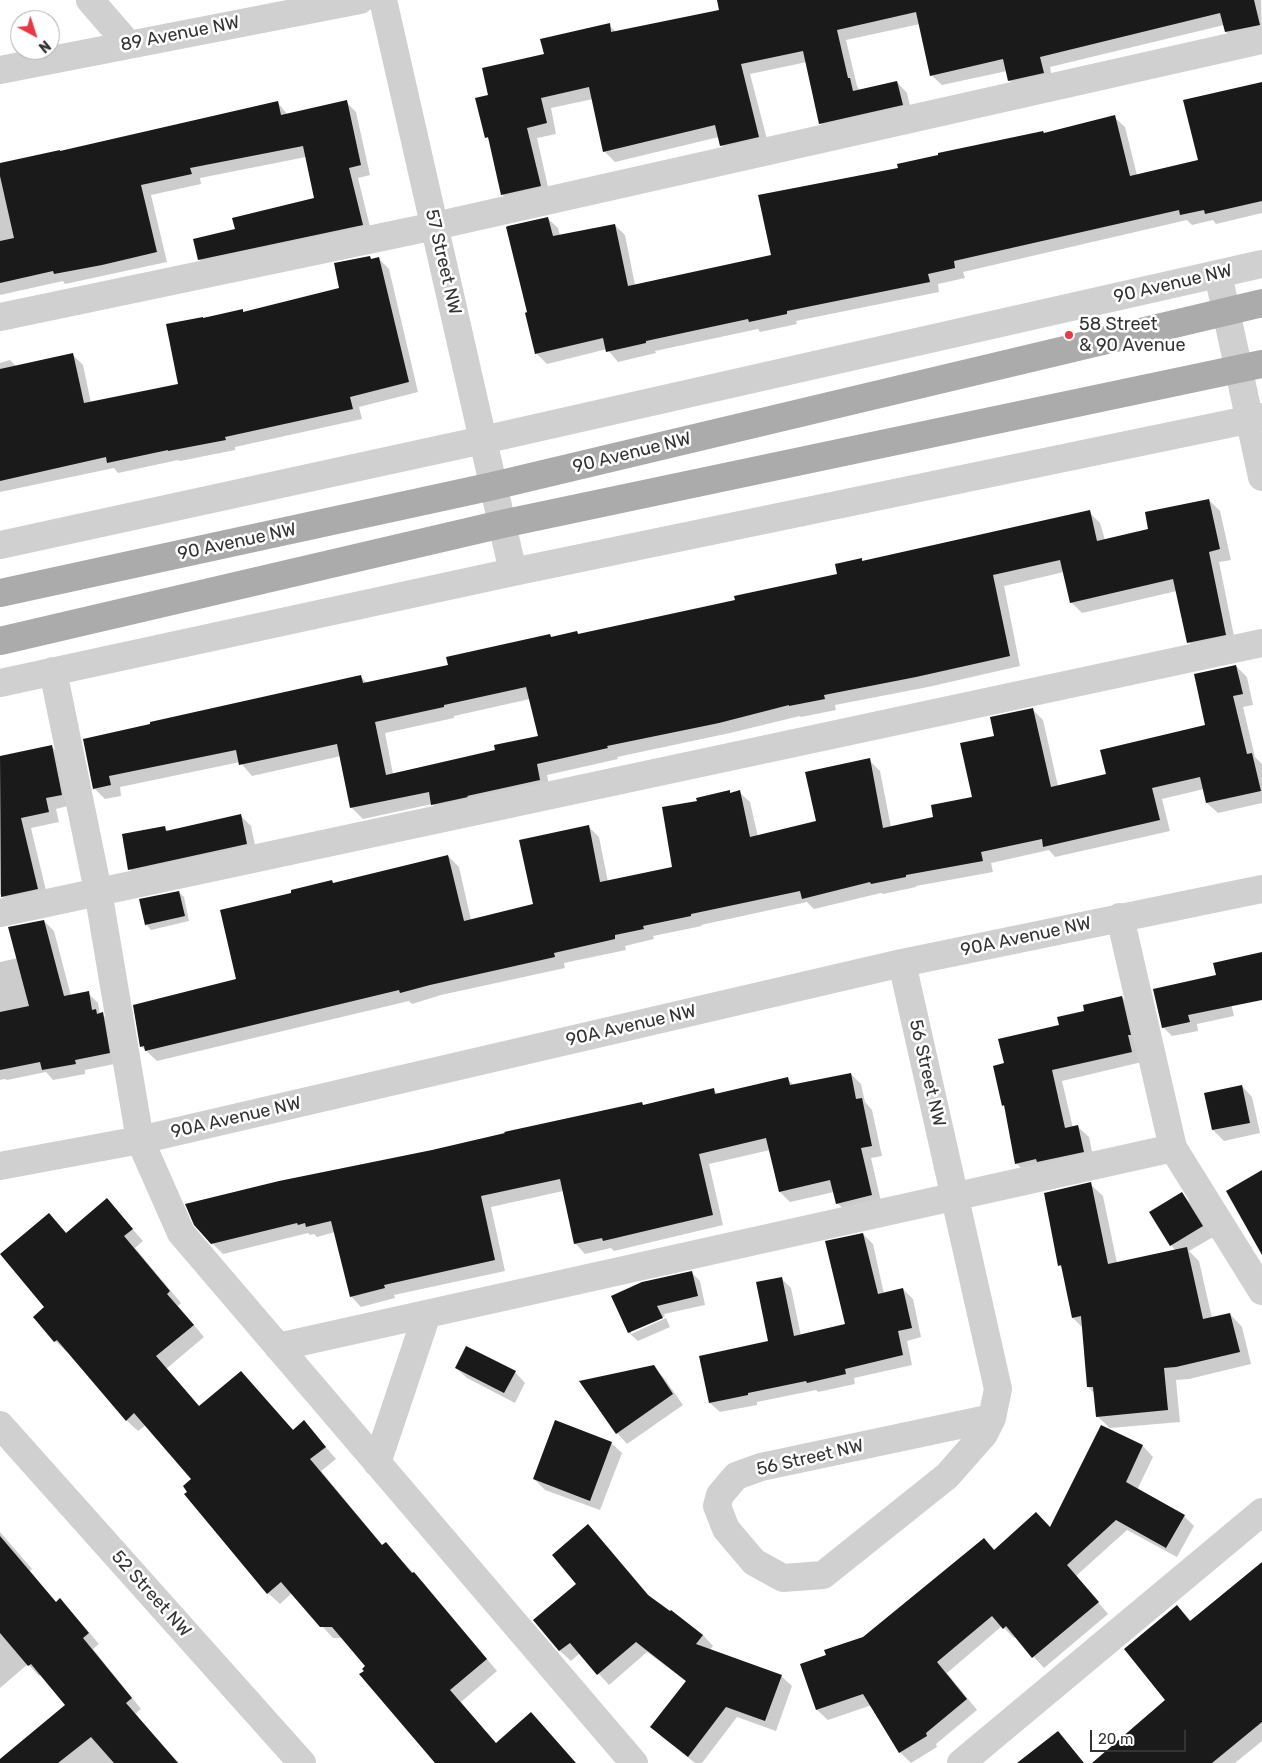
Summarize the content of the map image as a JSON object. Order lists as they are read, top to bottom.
{
  "streets": {
    "main road": ["90 Avenue NW"],
    "street": [
      "89 Avenue NW",
      "57 Street NW",
      "90A Avenue NW",
      "56 Street NW",
      "52 Street NW"
    ]
  },
  "crossings": [
    ["57 Street NW", "90 Avenue NW"],
    ["90A Avenue NW", "56 Street NW"]
  ],
  "places": ["58 Street & 90 Avenue"],
  "scale_bar": "20 m",
  "north": "bottom right"
}
